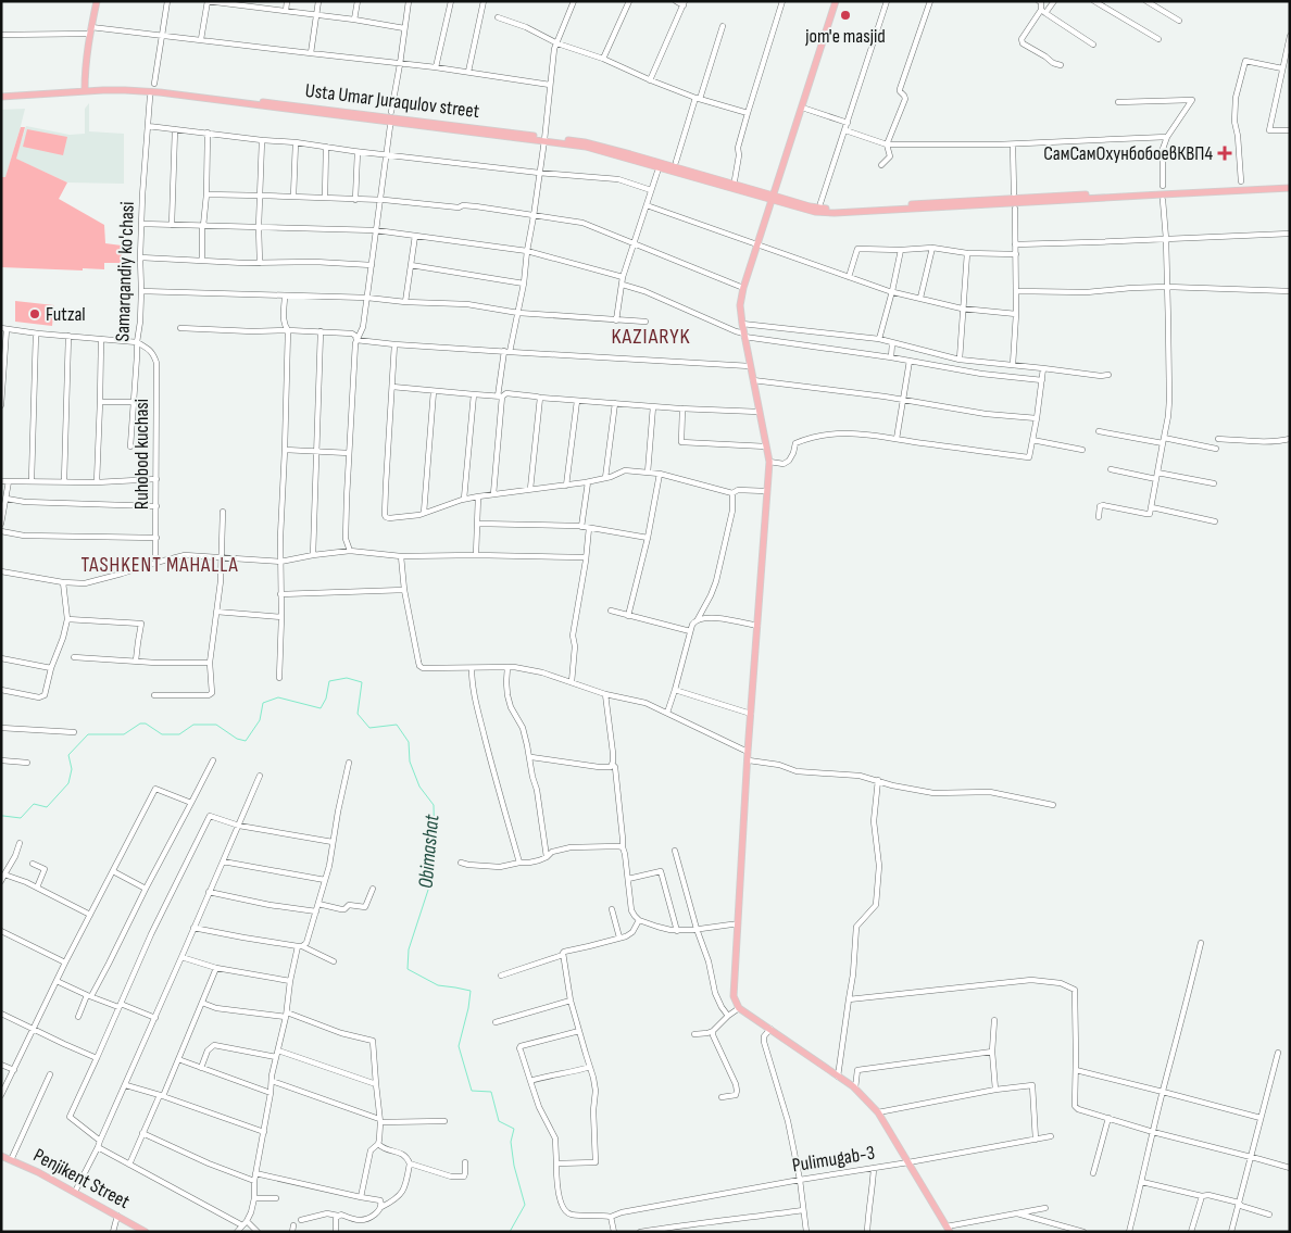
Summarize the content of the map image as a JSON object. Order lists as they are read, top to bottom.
{
  "streets": {
    "main road": ["Usta Umar Juraqulov street", "Penjikent Street"],
    "street": ["Samarqandiy ko'chasi", "Ruhobod kuchasi", "Pulimugab-3"]
  },
  "crossings": [
    ["Samarqandiy ko'chasi", "Ruhobod kuchasi"]
  ],
  "districts": ["KAZIARYK", "TASHKENT MAHALLA"],
  "water": ["Obimashat"],
  "places": {
    "other": ["jom'e masjid", "Futzal"],
    "health": ["СамСамОхунбобоевКВП4"]
  }
}
